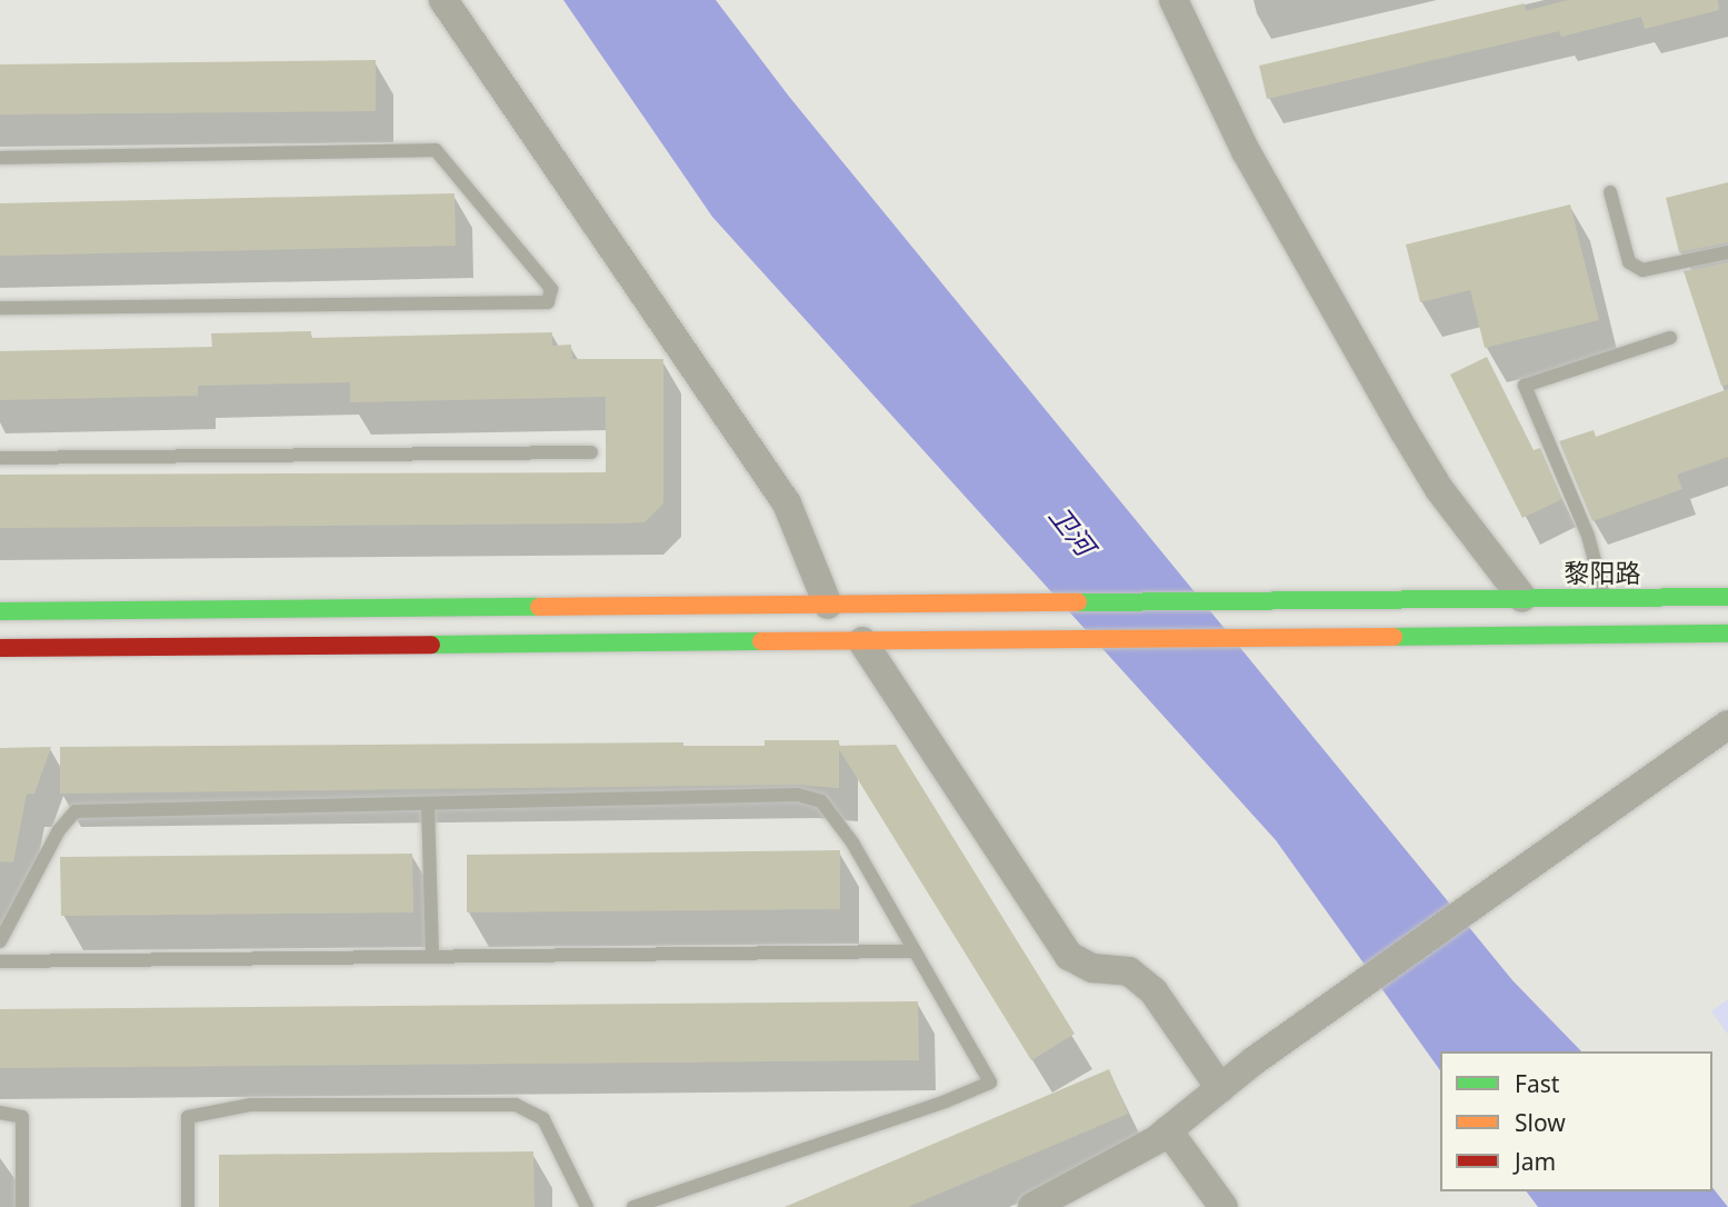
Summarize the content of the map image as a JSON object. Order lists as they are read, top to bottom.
{
  "streets": {
    "main road": ["黎阳路"]
  },
  "water": ["卫河"],
  "legend": ["Fast", "Slow", "Jam"]
}
